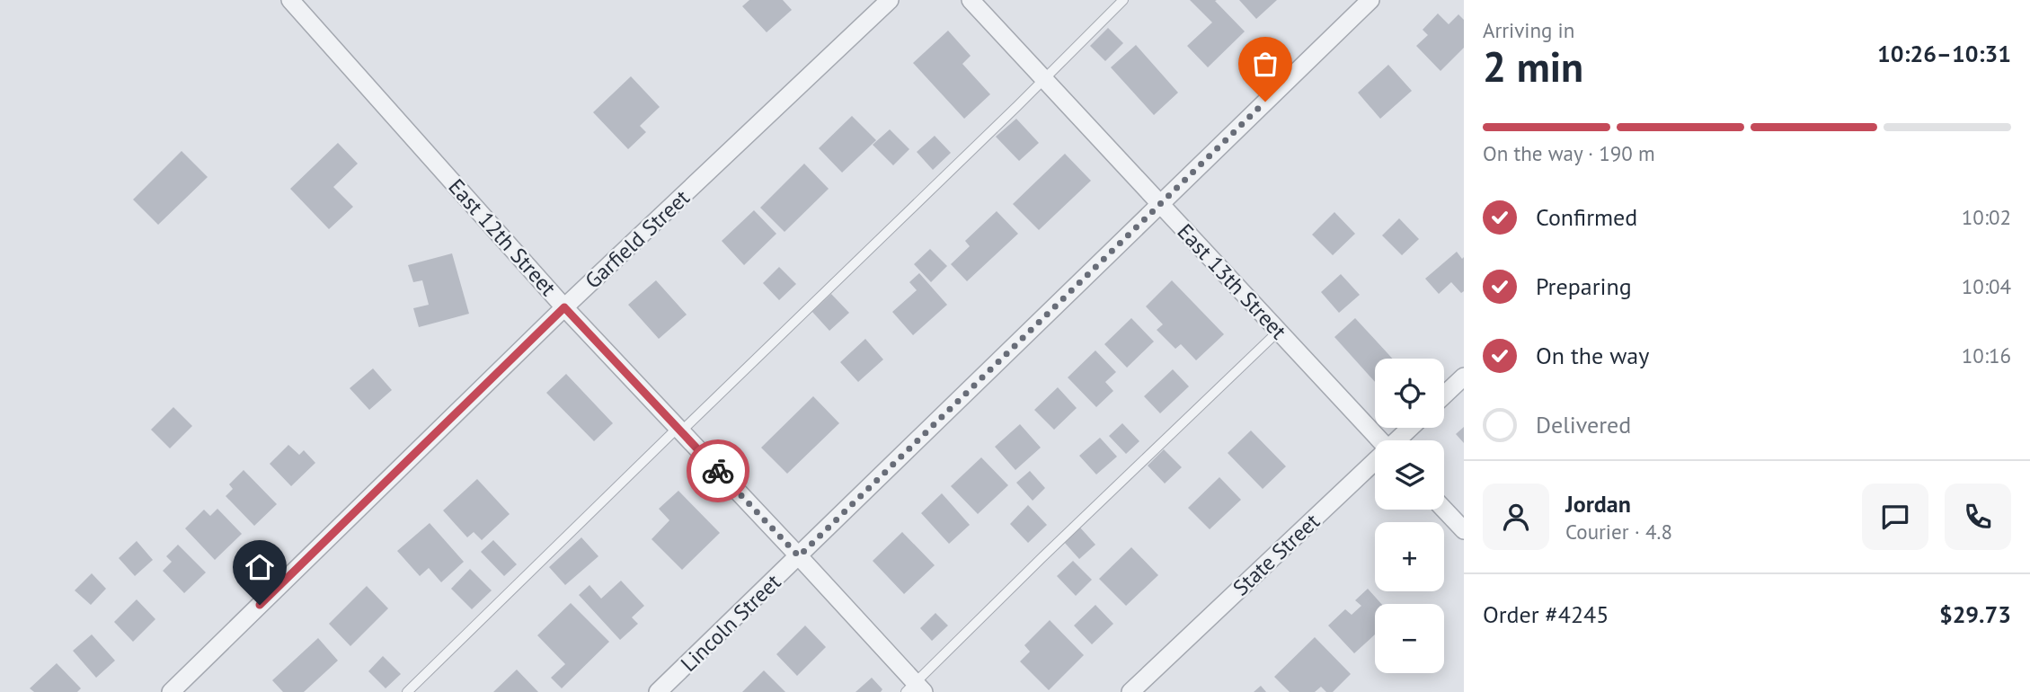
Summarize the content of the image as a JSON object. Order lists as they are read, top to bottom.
{
  "streets": {
    "street": [
      "East 12th Street",
      "Garfield Street",
      "East 13th Street",
      "State Street",
      "Lincoln Street"
    ]
  },
  "crossings": [
    ["East 12th Street", "Garfield Street"],
    ["East 12th Street", "Lincoln Street"],
    ["East 13th Street", "Lincoln Street"]
  ],
  "page": {
    "heading": ["2 min", "Arriving in", "10:26–10:31"],
    "panel": [
      "Jordan",
      "Courier · 4.8",
      "Order #4245",
      "$29.73"
    ],
    "bar": "On the way · 190 m",
    "list": [
      ["Confirmed", "10:02"],
      ["Preparing", "10:04"],
      ["On the way", "10:16"],
      "Delivered"
    ],
    "map_buttons": ["+", "−"]
  }
}
